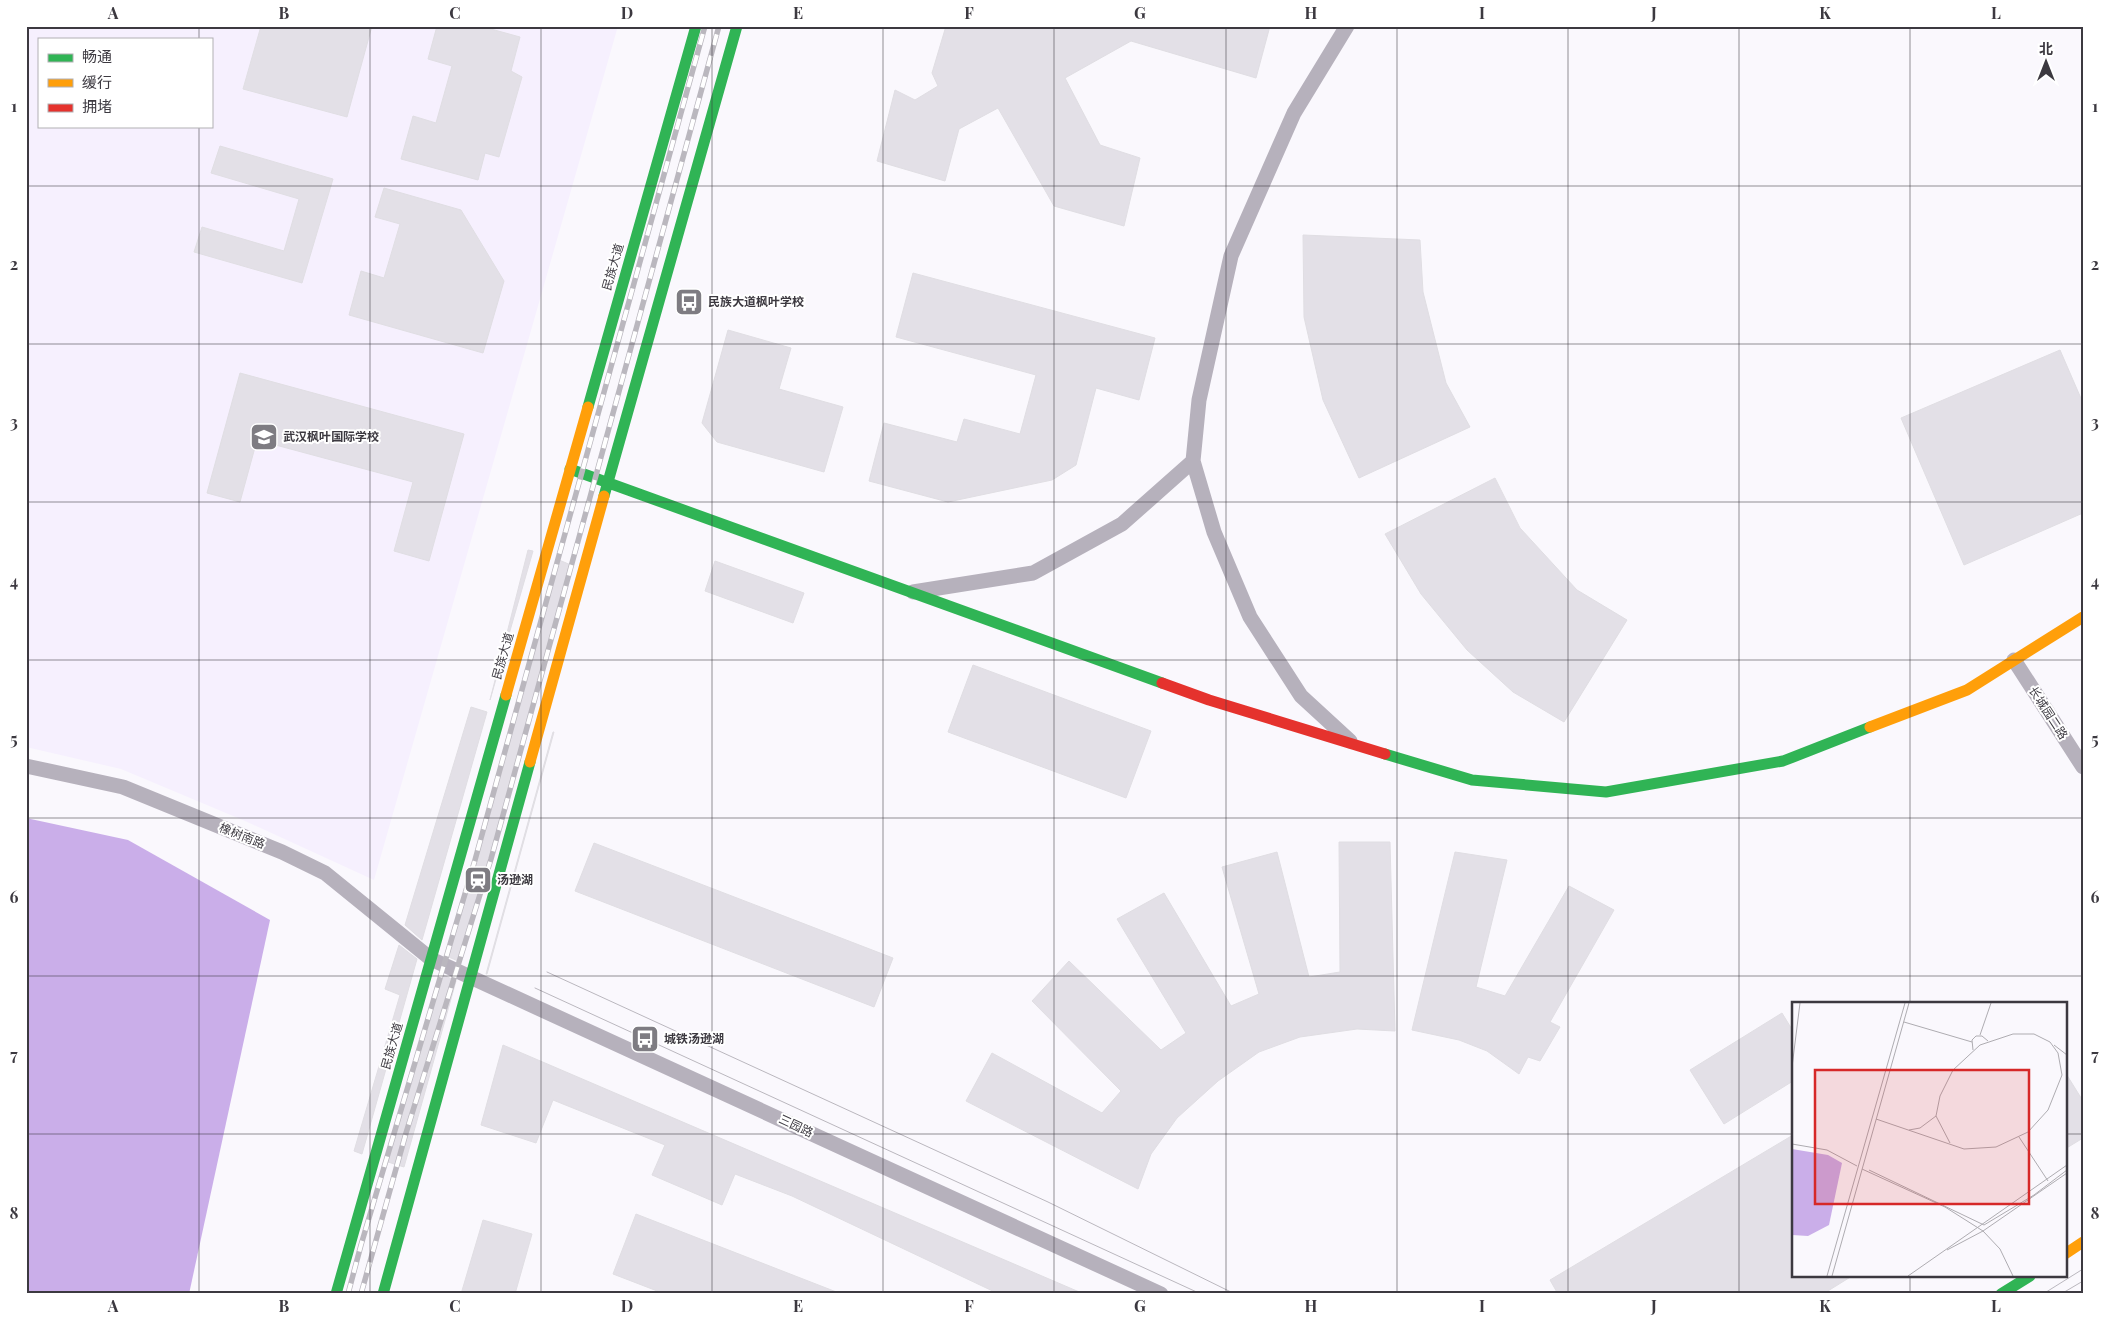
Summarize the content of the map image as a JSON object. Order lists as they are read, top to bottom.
{
  "streets": {
    "main road": ["民族大道"],
    "street": ["长城园二路", "橡树南路", "三园路"]
  },
  "crossings": [
    ["民族大道", "橡树南路"],
    ["民族大道", "三园路"],
    ["橡树南路", "三园路"]
  ],
  "places": {
    "bus stop": ["民族大道枫叶学校", "城铁汤逊湖"],
    "school or university": ["武汉枫叶国际学校"],
    "station": ["汤逊湖"]
  },
  "legend": ["畅通", "缓行", "拥堵"],
  "north": "top",
  "grid": {
    "columns": [
      "A",
      "B",
      "C",
      "D",
      "E",
      "F",
      "G",
      "H",
      "I",
      "J",
      "K",
      "L"
    ],
    "rows": [
      "1",
      "2",
      "3",
      "4",
      "5",
      "6",
      "7",
      "8"
    ]
  }
}
